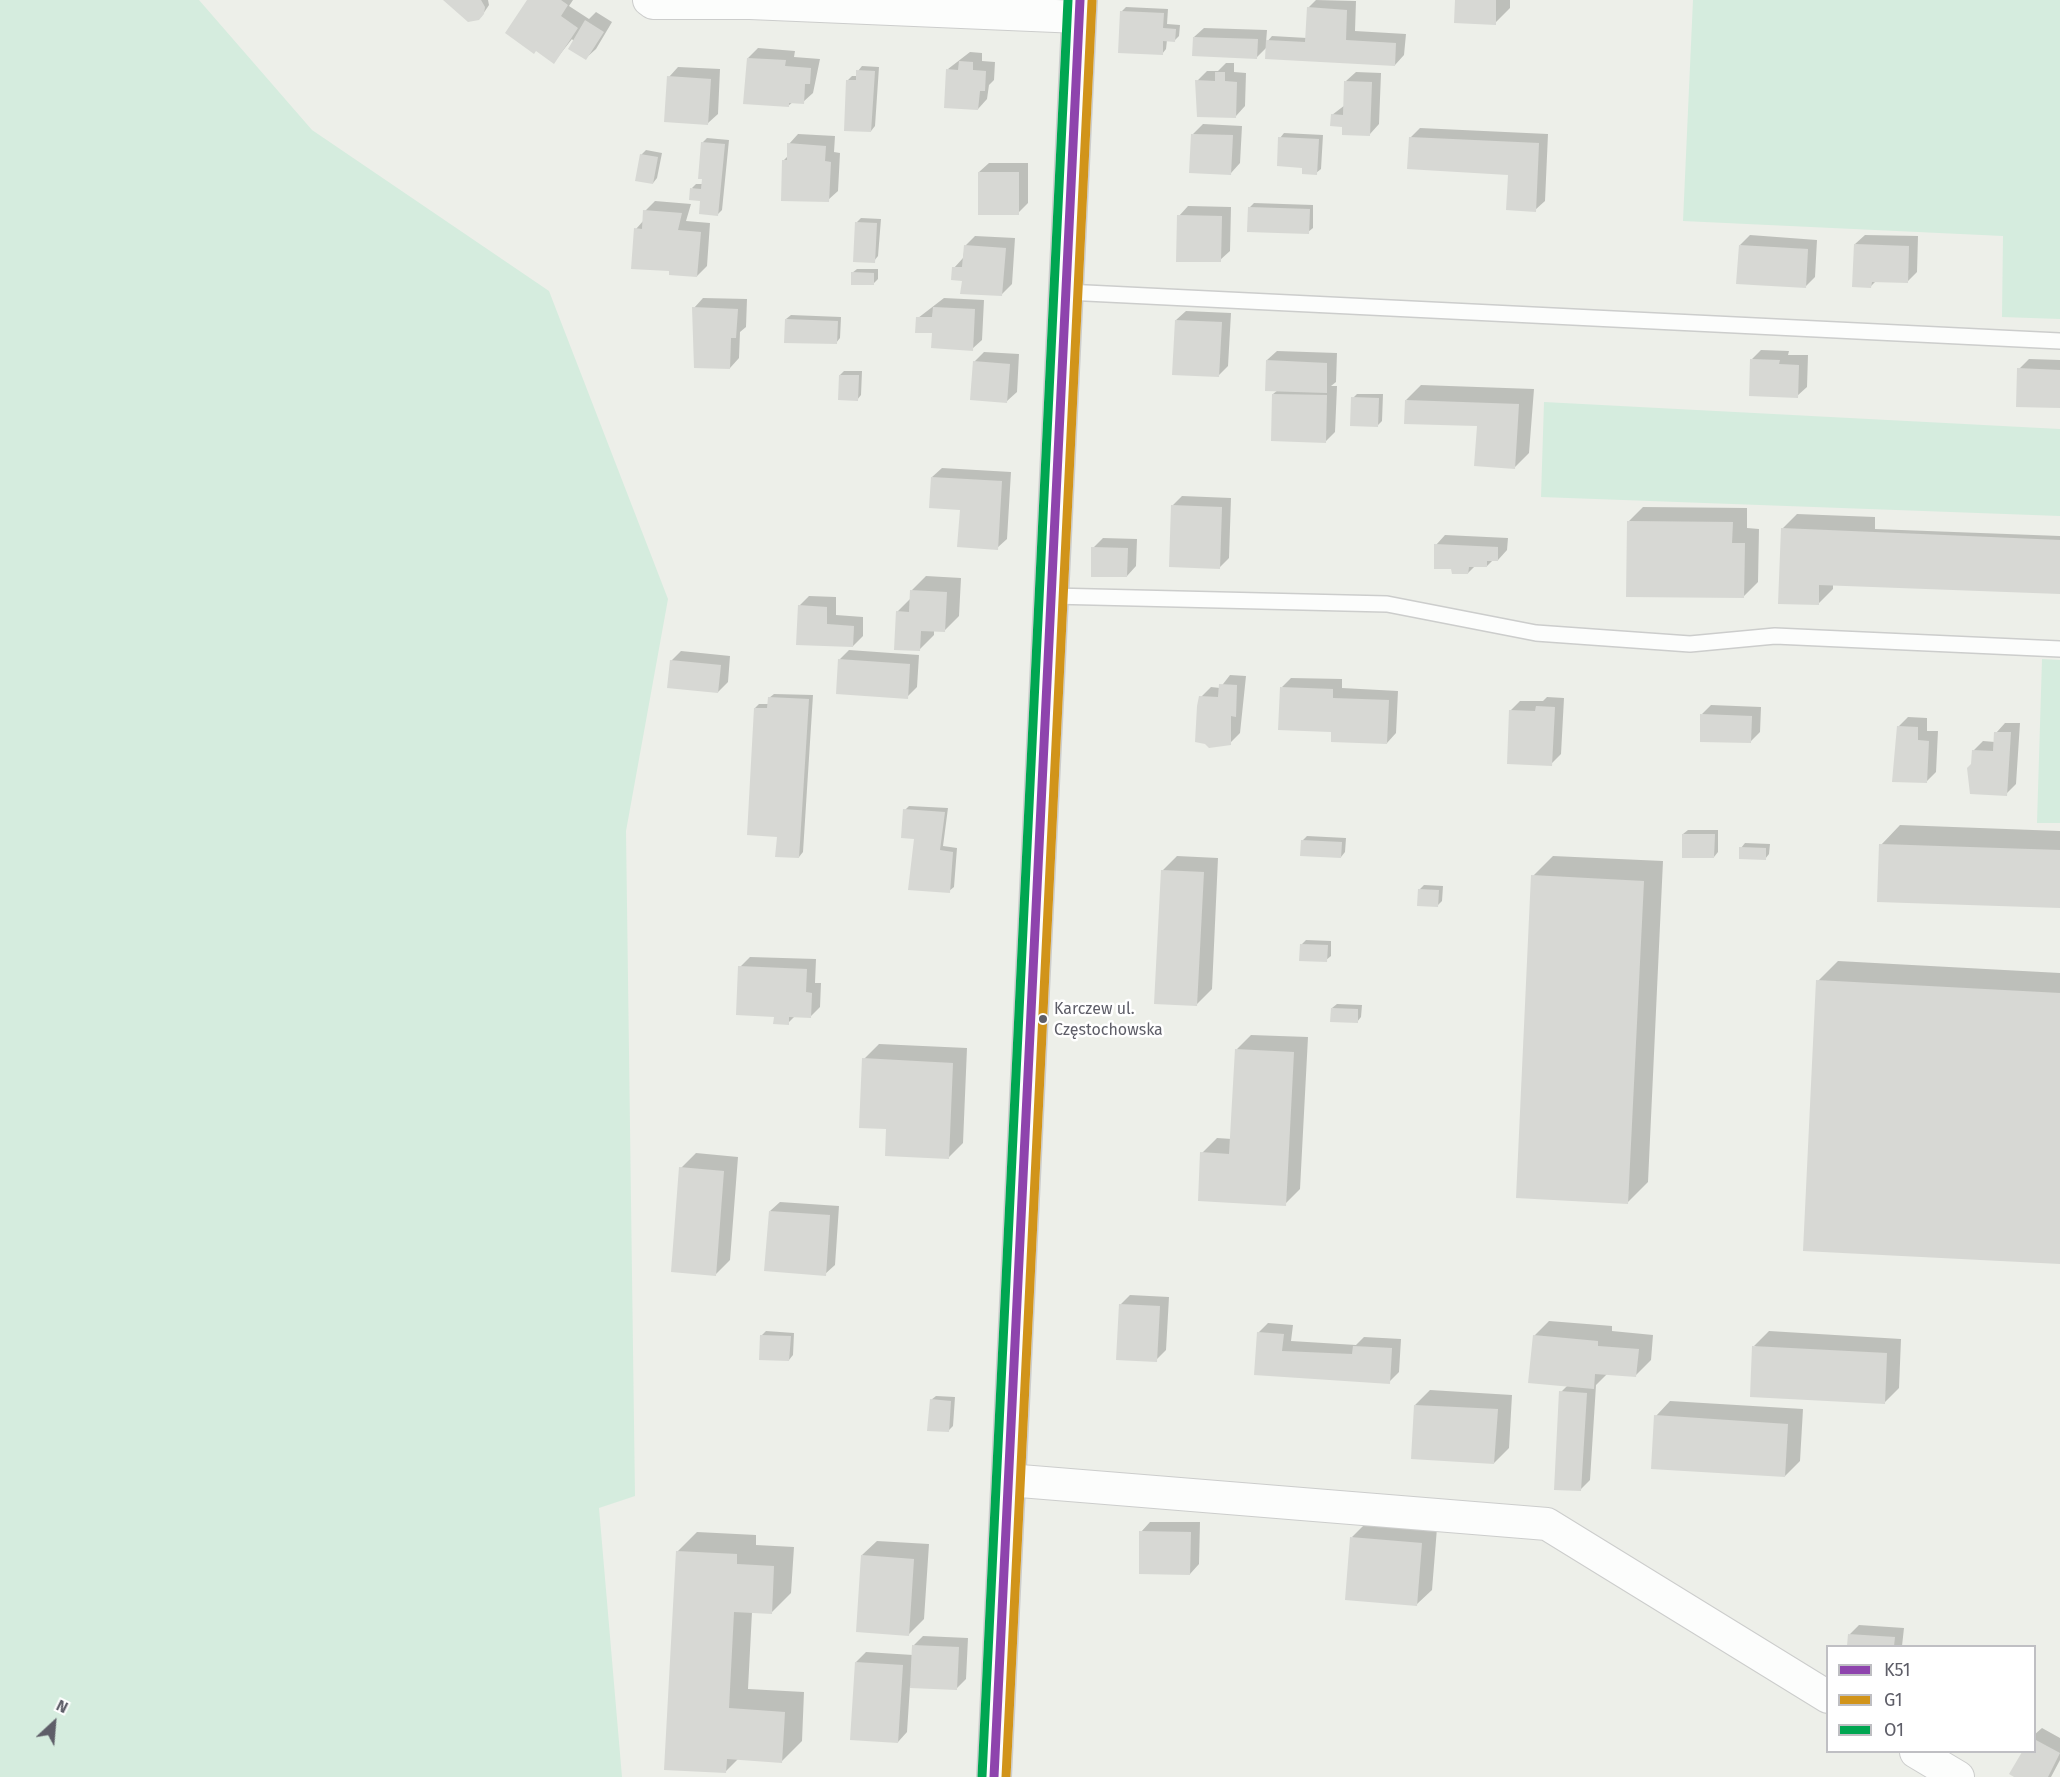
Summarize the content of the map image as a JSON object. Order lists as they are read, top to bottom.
{
  "places": ["Karczew ul. Częstochowska"],
  "lines": ["transit line K51", "transit line O1", "transit line G1"],
  "legend": ["K51", "G1", "O1"],
  "north": "top right"
}
